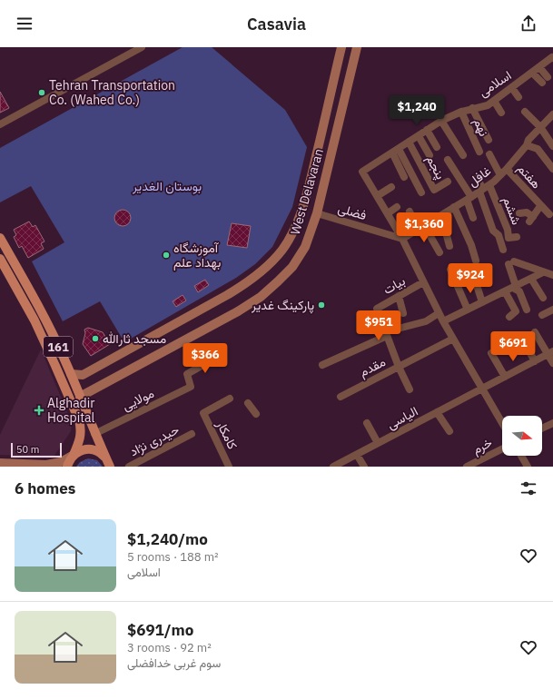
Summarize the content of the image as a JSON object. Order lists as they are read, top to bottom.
{
  "streets": {
    "main road": ["West Delavaran", "161"],
    "street": [
      "اسلامی",
      "نهم",
      "پنجم",
      "غافل",
      "هفتم",
      "ششم",
      "فضلی",
      "بیات",
      "مقدم",
      "مولایی",
      "الیاسی",
      "کامکار",
      "حیدری نژاد",
      "خرم"
    ]
  },
  "crossings": [
    ["اسلامی", "نهم"],
    ["اسلامی", "پنجم"],
    ["اسلامی", "غافل"],
    ["اسلامی", "فضلی"],
    ["اسلامی", "بیات"],
    ["اسلامی", "الیاسی"],
    ["غافل", "هفتم"],
    ["غافل", "ششم"],
    ["غافل", "فضلی"],
    ["West Delavaran", "فضلی"],
    ["West Delavaran", "161"],
    ["بیات", "مقدم"],
    ["161", "مولایی"]
  ],
  "parks": ["بوستان الغدیر"],
  "places": {
    "other": [
      "Tehran Transportation Co. (Wahed Co.)",
      "آموزشگاه بهداد علم",
      "پارکینگ غدیر",
      "مسجد ثارالله"
    ],
    "health": ["Alghadir Hospital"]
  },
  "scale_bar": "50 m",
  "north": "right",
  "page": {
    "header": "Casavia",
    "price": [
      "$1,240",
      "$1,360",
      "$924",
      "$951",
      "$691",
      "$366"
    ],
    "scale": "50 m",
    "heading": "6 homes",
    "list": [
      {
        "name": "$1,240/mo",
        "note": "5 rooms · 188 m² · اسلامی"
      },
      {
        "name": "$691/mo",
        "note": "3 rooms · 92 m² · سوم غربی خدافضلی"
      }
    ]
  }
}
